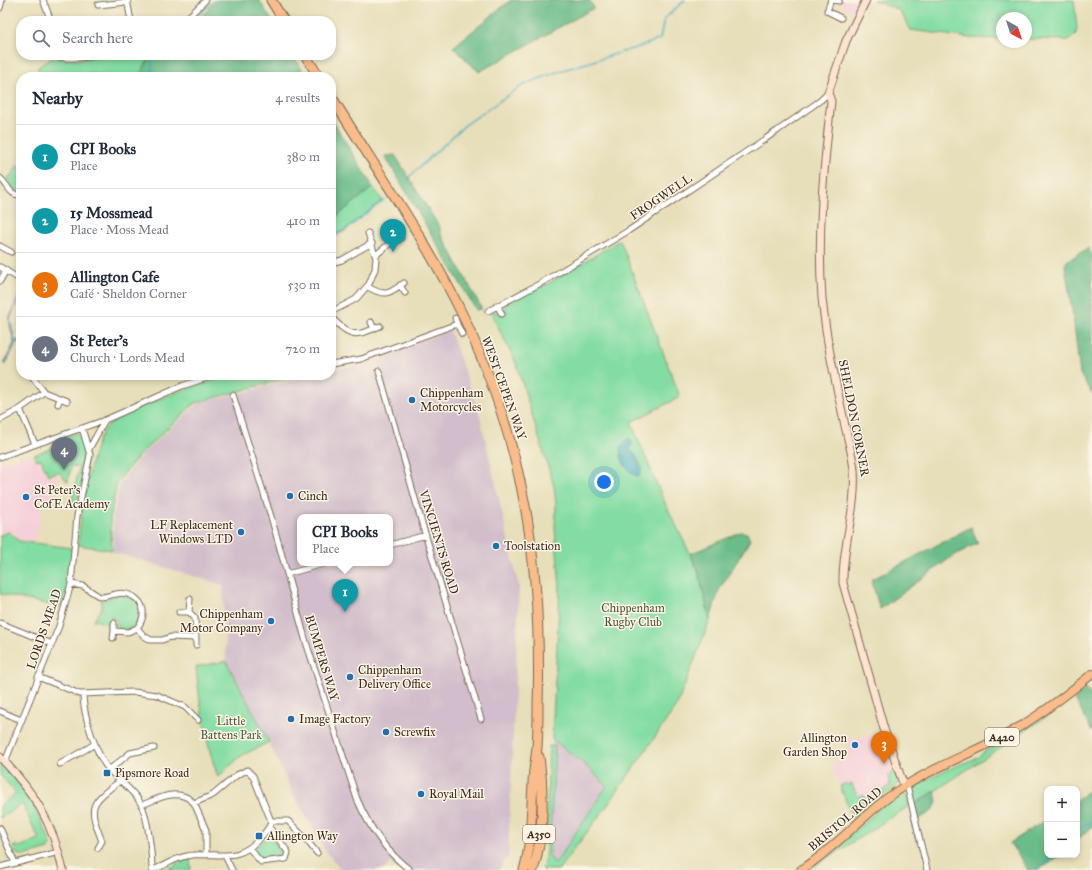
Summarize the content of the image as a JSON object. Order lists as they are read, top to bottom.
{
  "streets": {
    "highway": ["WEST CEPEN WAY", "A350"],
    "main road": ["A420", "BRISTOL ROAD"],
    "street": [
      "FROGWELL",
      "SHELDON CORNER",
      "VINCIENTS ROAD",
      "LORDS MEAD",
      "BUMPERS WAY"
    ]
  },
  "crossings": [
    ["FROGWELL", "SHELDON CORNER"],
    ["SHELDON CORNER", "A420"],
    ["SHELDON CORNER", "BRISTOL ROAD"],
    ["A420", "BRISTOL ROAD"]
  ],
  "parks": ["Chippenham Rugby Club", "Little Battens Park"],
  "places": {
    "other": [
      "Chippenham Motorcycles",
      "Cinch",
      "St Peter's CofE Academy",
      "LF Replacement Windows LTD",
      "Toolstation",
      "Chippenham Motor Company",
      "Chippenham Delivery Office",
      "Image Factory",
      "Screwfix",
      "Allington Garden Shop",
      "Royal Mail"
    ],
    "transit": ["Pipsmore Road", "Allington Way"]
  },
  "north": "bottom right",
  "page": {
    "search": "Search here",
    "heading": ["Nearby", "4 results"],
    "list": [
      {
        "mark": "1",
        "name": "CPI Books",
        "note": "Place",
        "value": "380 m"
      },
      {
        "mark": "2",
        "name": "15 Mossmead",
        "note": "Place · Moss Mead",
        "value": "410 m"
      },
      {
        "mark": "3",
        "name": "Allington Cafe",
        "note": "Café · Sheldon Corner",
        "value": "530 m"
      },
      {
        "mark": "4",
        "name": "St Peter's",
        "note": "Church · Lords Mead",
        "value": "720 m"
      }
    ],
    "pins": [
      "2",
      "4",
      "1",
      "3"
    ],
    "popup": ["CPI Books", "Place"],
    "map_buttons": ["+", "−"]
  }
}
